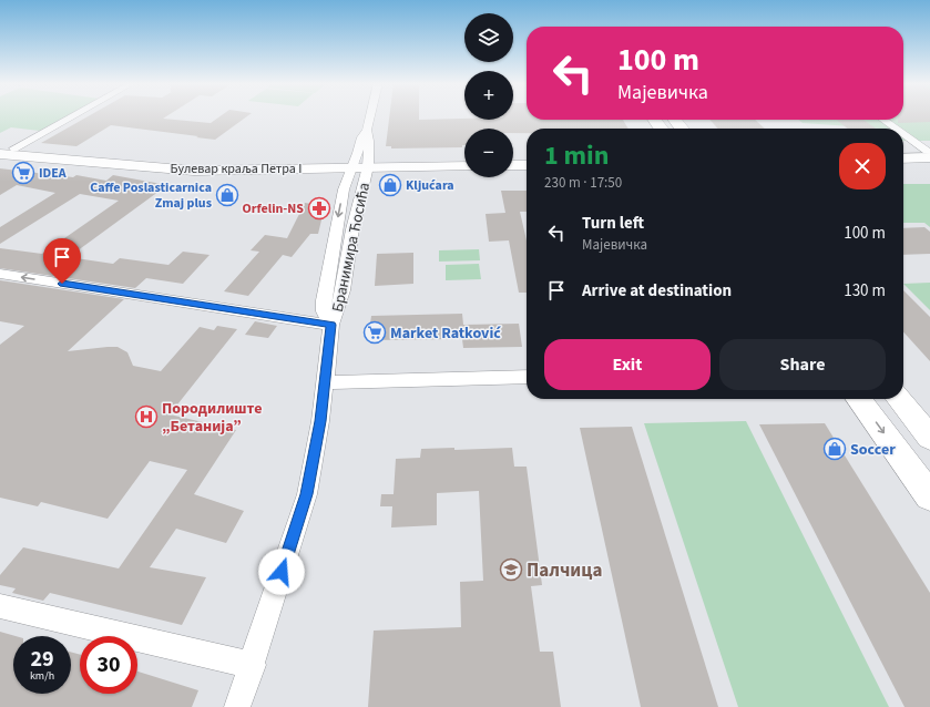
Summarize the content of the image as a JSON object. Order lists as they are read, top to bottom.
{
  "streets": {
    "street": ["Булевар краља Петра I", "Бранимира Ћосића"]
  },
  "crossings": [
    ["Булевар краља Петра I", "Бранимира Ћосића"]
  ],
  "places": {
    "supermarket": ["IDEA", "Market Ratković"],
    "shop": ["Kljućara", "Caffe Poslasticarnica Zmaj plus", "Soccer"],
    "pharmacy": ["Orfelin-NS"],
    "hospital": ["Породилиште „Бетанија”"],
    "school or university": ["Палчица"]
  },
  "page": {
    "map_buttons": ["+", "−"],
    "turn": ["100 m", "Мајевичка"],
    "heading": ["1 min", "230 m · 17:50"],
    "list": [
      {
        "name": "Turn left",
        "note": "Мајевичка",
        "value": "100 m"
      },
      {
        "name": "Arrive at destination",
        "value": "130 m"
      }
    ],
    "buttons": ["Exit", "Share"],
    "speed": "29 km/h",
    "limit": "30"
  }
}
